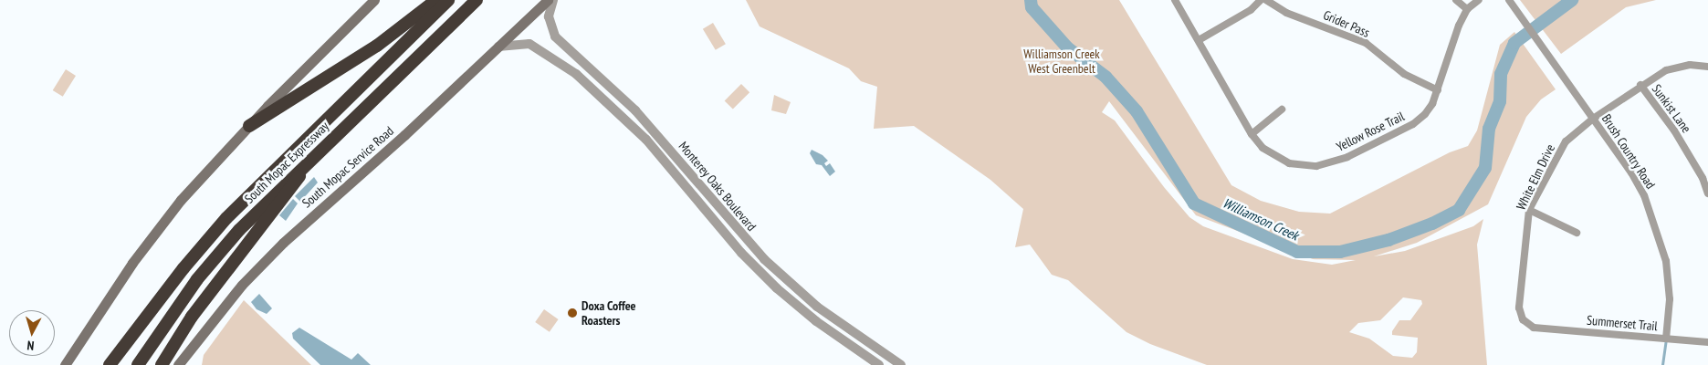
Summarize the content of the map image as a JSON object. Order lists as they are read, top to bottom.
{
  "streets": {
    "highway": ["South Mopac Expressway"],
    "main road": ["South Mopac Service Road"],
    "street": [
      "Grider Pass",
      "Sunkist Lane",
      "Yellow Rose Trail",
      "Brush Country Road",
      "White Elm Drive",
      "Monterey Oaks Boulevard",
      "Summerset Trail"
    ]
  },
  "crossings": [
    ["Grider Pass", "Yellow Rose Trail"],
    ["Sunkist Lane", "White Elm Drive"],
    ["Brush Country Road", "White Elm Drive"],
    ["Brush Country Road", "Summerset Trail"],
    ["South Mopac Service Road", "Monterey Oaks Boulevard"],
    ["White Elm Drive", "Summerset Trail"]
  ],
  "water": ["Williamson Creek"],
  "parks": ["Williamson Creek West Greenbelt"],
  "places": ["Doxa Coffee Roasters"],
  "north": "bottom"
}
